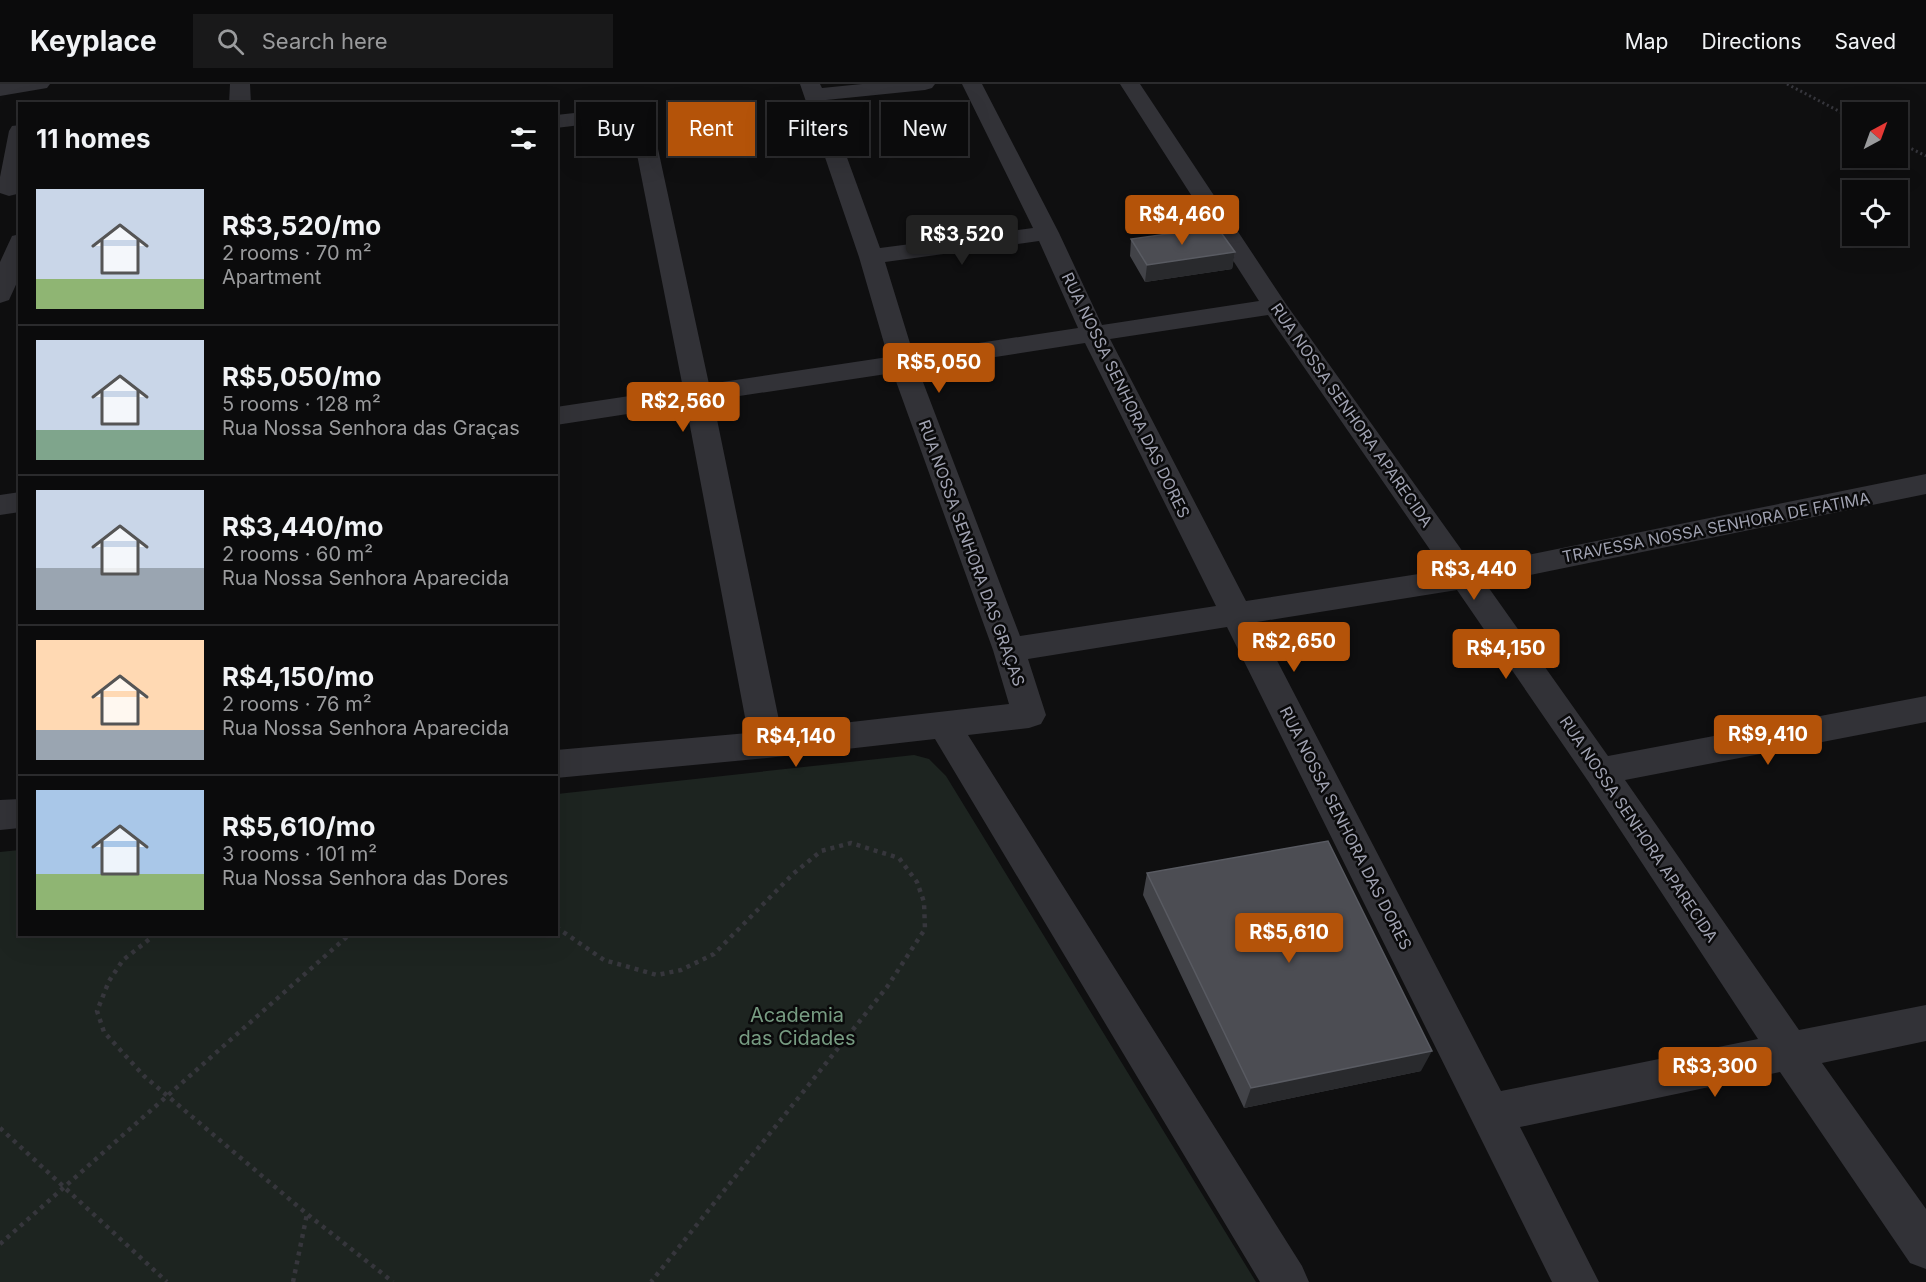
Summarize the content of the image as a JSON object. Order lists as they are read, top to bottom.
{
  "streets": {
    "street": [
      "RUA NOSSA SENHORA DAS DORES",
      "RUA NOSSA SENHORA APARECIDA",
      "TRAVESSA NOSSA SENHORA DE FATIMA",
      "RUA NOSSA SENHORA DAS GRAÇAS"
    ]
  },
  "crossings": [
    ["RUA NOSSA SENHORA DAS DORES", "TRAVESSA NOSSA SENHORA DE FATIMA"],
    ["RUA NOSSA SENHORA APARECIDA", "TRAVESSA NOSSA SENHORA DE FATIMA"],
    ["TRAVESSA NOSSA SENHORA DE FATIMA", "RUA NOSSA SENHORA DAS GRAÇAS"]
  ],
  "parks": ["Academia das Cidades"],
  "north": "top right",
  "page": {
    "header": "Keyplace",
    "search": "Search here",
    "nav": ["Map", "Directions", "Saved"],
    "chip": [
      "Buy",
      "Rent",
      "Filters",
      "New"
    ],
    "heading": "11 homes",
    "list": [
      {
        "name": "R$3,520/mo",
        "note": "2 rooms · 70 m² · Apartment"
      },
      {
        "name": "R$5,050/mo",
        "note": "5 rooms · 128 m² · Rua Nossa Senhora das Graças"
      },
      {
        "name": "R$3,440/mo",
        "note": "2 rooms · 60 m² · Rua Nossa Senhora Aparecida"
      },
      {
        "name": "R$4,150/mo",
        "note": "2 rooms · 76 m² · Rua Nossa Senhora Aparecida"
      },
      {
        "name": "R$5,610/mo",
        "note": "3 rooms · 101 m² · Rua Nossa Senhora das Dores"
      }
    ],
    "price": [
      "R$4,460",
      "R$3,520",
      "R$5,050",
      "R$2,560",
      "R$3,440",
      "R$2,650",
      "R$4,150",
      "R$9,410",
      "R$4,140",
      "R$5,610",
      "R$3,300"
    ]
  }
}
